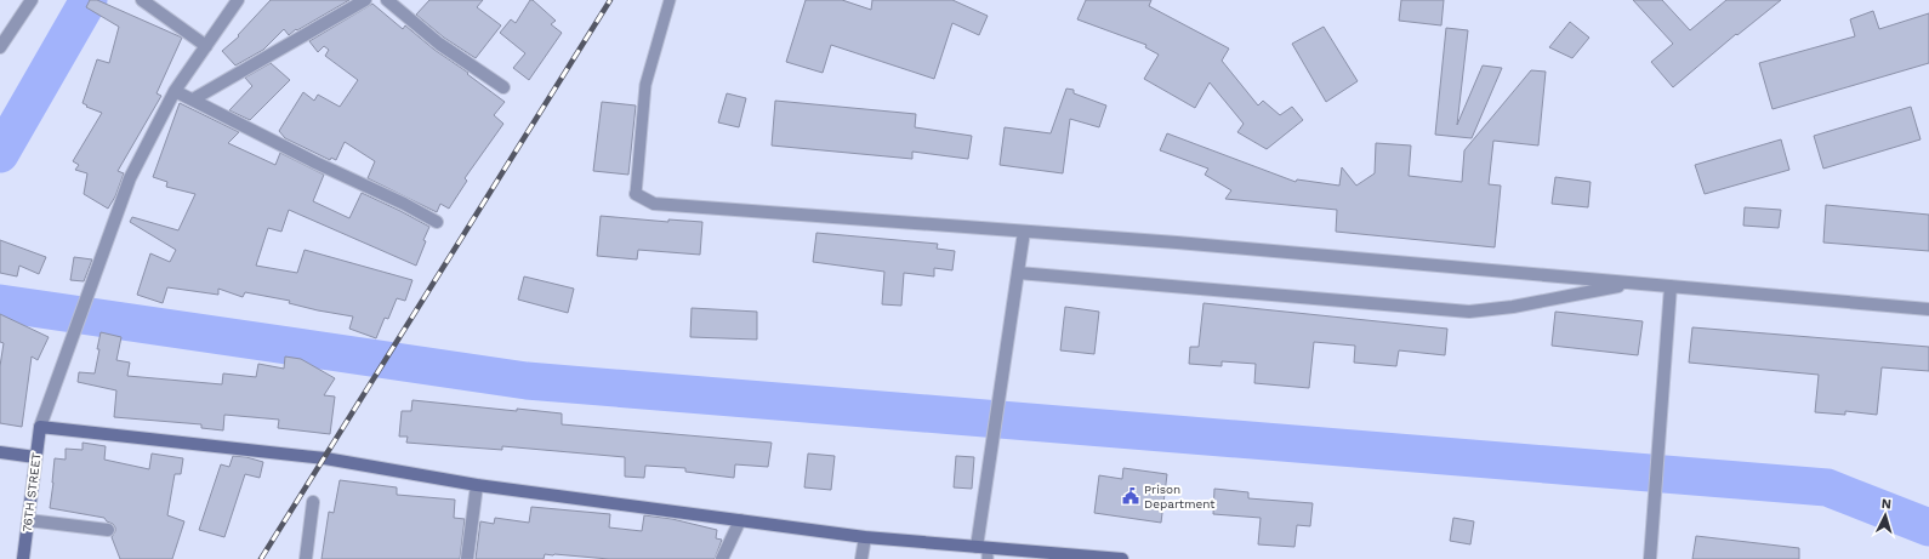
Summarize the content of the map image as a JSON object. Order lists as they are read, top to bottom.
{
  "streets": {
    "street": ["76TH STREET"]
  },
  "places": {
    "public building": ["Prison Department"]
  },
  "north": "top"
}
